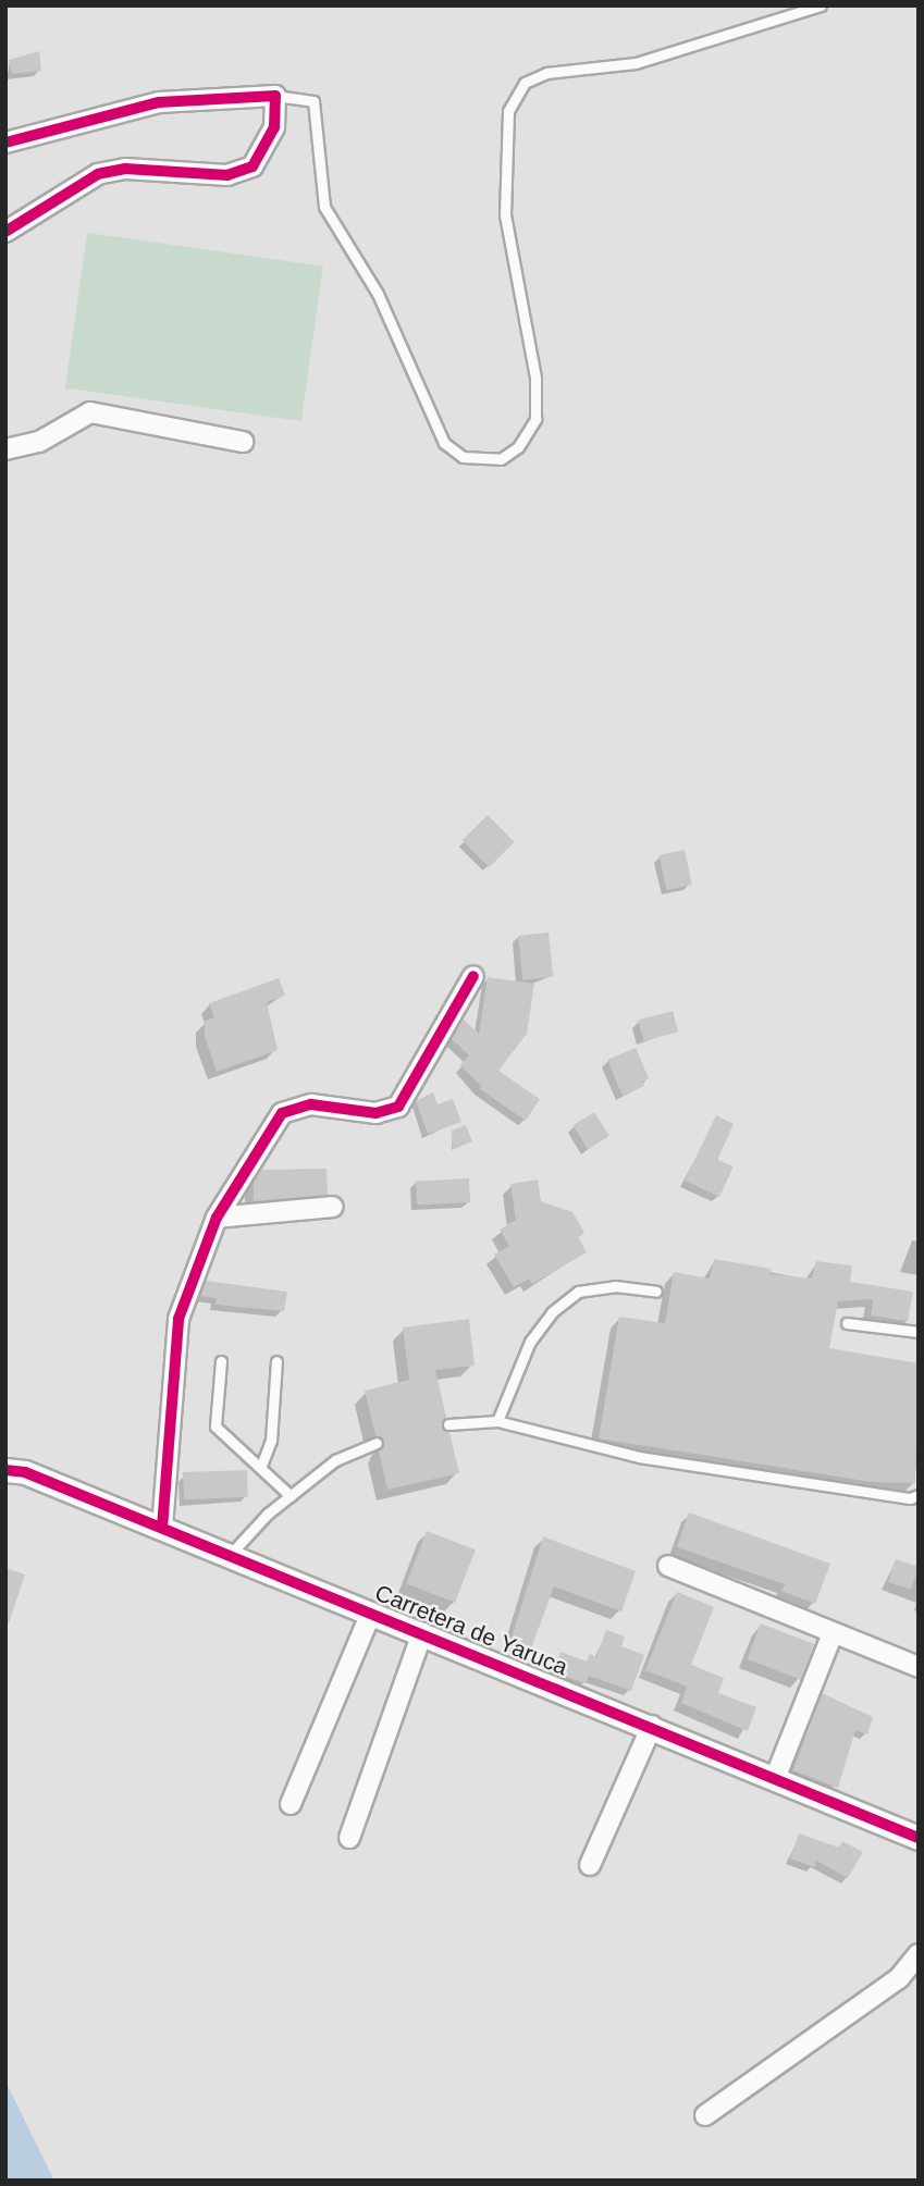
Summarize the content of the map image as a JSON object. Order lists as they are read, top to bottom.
{
  "streets": {
    "street": ["Carretera de Yaruca"]
  }
}
